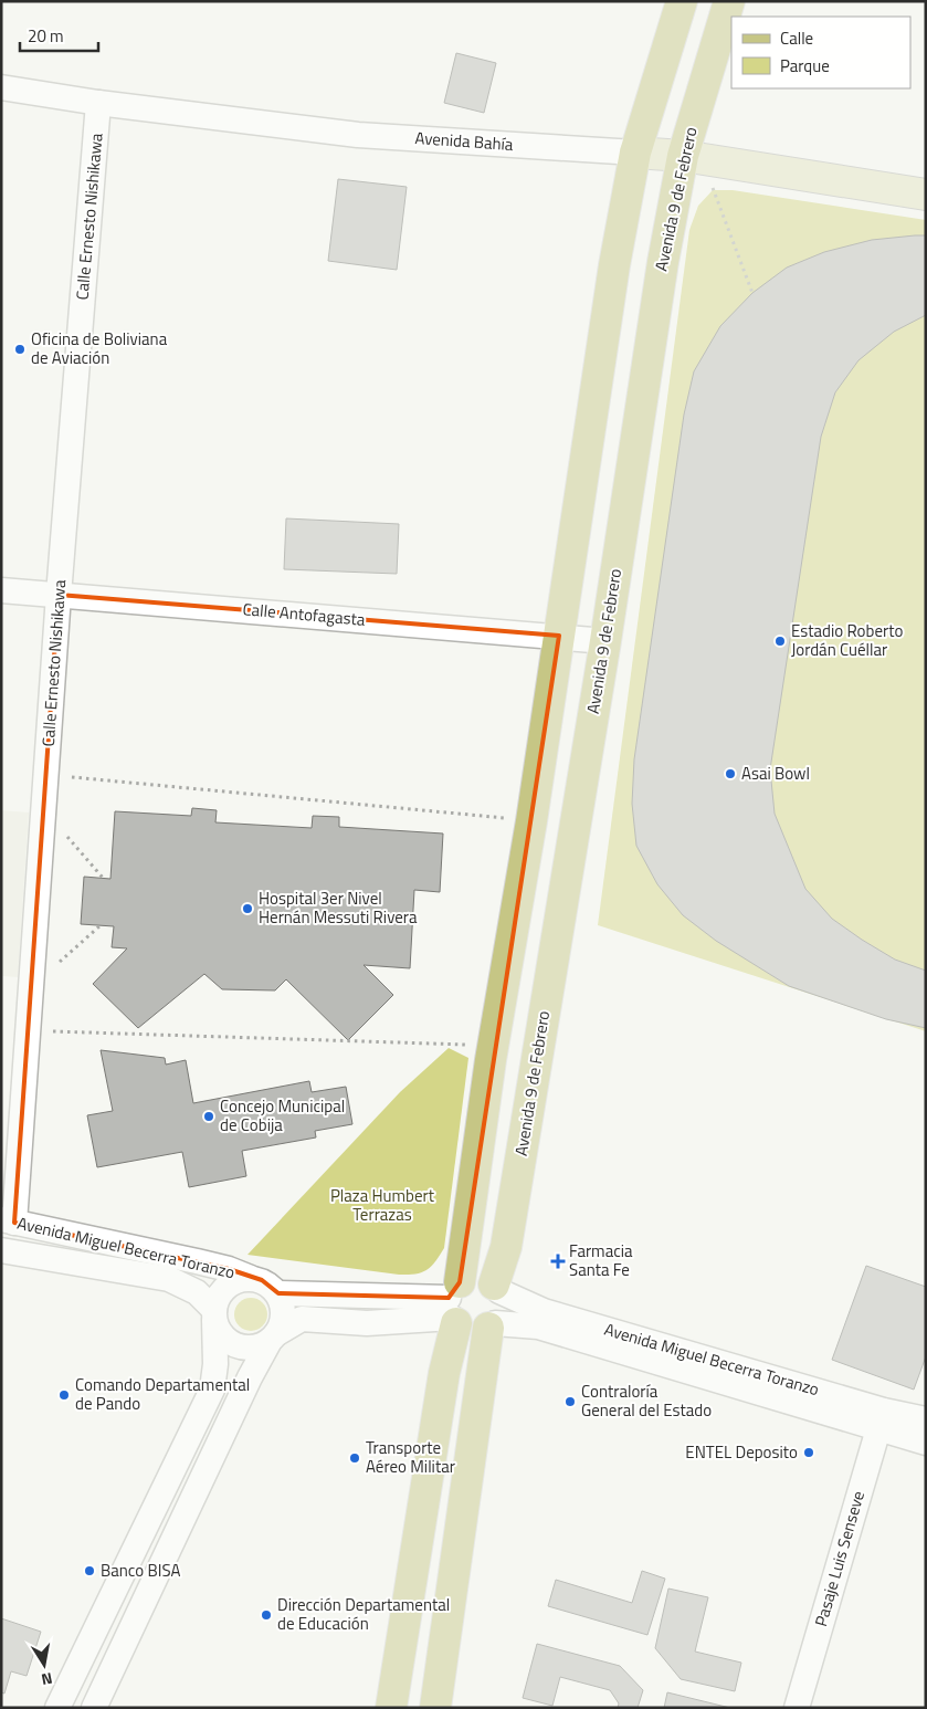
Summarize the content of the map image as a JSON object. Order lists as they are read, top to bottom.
{
  "streets": {
    "main road": ["Avenida 9 de Febrero"],
    "street": [
      "Avenida Bahía",
      "Calle Ernesto Nishikawa",
      "Calle Antofagasta",
      "Avenida Miguel Becerra Toranzo",
      "Pasaje Luis Senseve"
    ]
  },
  "crossings": [
    ["Avenida Bahía", "Avenida 9 de Febrero"],
    ["Avenida Bahía", "Calle Ernesto Nishikawa"],
    ["Avenida 9 de Febrero", "Calle Antofagasta"],
    ["Avenida 9 de Febrero", "Avenida Miguel Becerra Toranzo"],
    ["Calle Ernesto Nishikawa", "Calle Antofagasta"],
    ["Calle Ernesto Nishikawa", "Avenida Miguel Becerra Toranzo"],
    ["Avenida Miguel Becerra Toranzo", "Pasaje Luis Senseve"]
  ],
  "parks": ["Plaza Humbert Terrazas"],
  "places": {
    "other": [
      "Oficina de Boliviana de Aviación",
      "Estadio Roberto Jordán Cuéllar",
      "Asai Bowl",
      "Hospital 3er Nivel Hernán Messuti Rivera",
      "Concejo Municipal de Cobija",
      "Comando Departamental de Pando",
      "Contraloría General del Estado",
      "ENTEL Deposito",
      "Transporte Aéreo Militar",
      "Banco BISA",
      "Dirección Departamental de Educación"
    ],
    "health": ["Farmacia Santa Fe"]
  },
  "legend": ["Calle", "Parque"],
  "scale_bar": "20 m",
  "north": "bottom"
}
